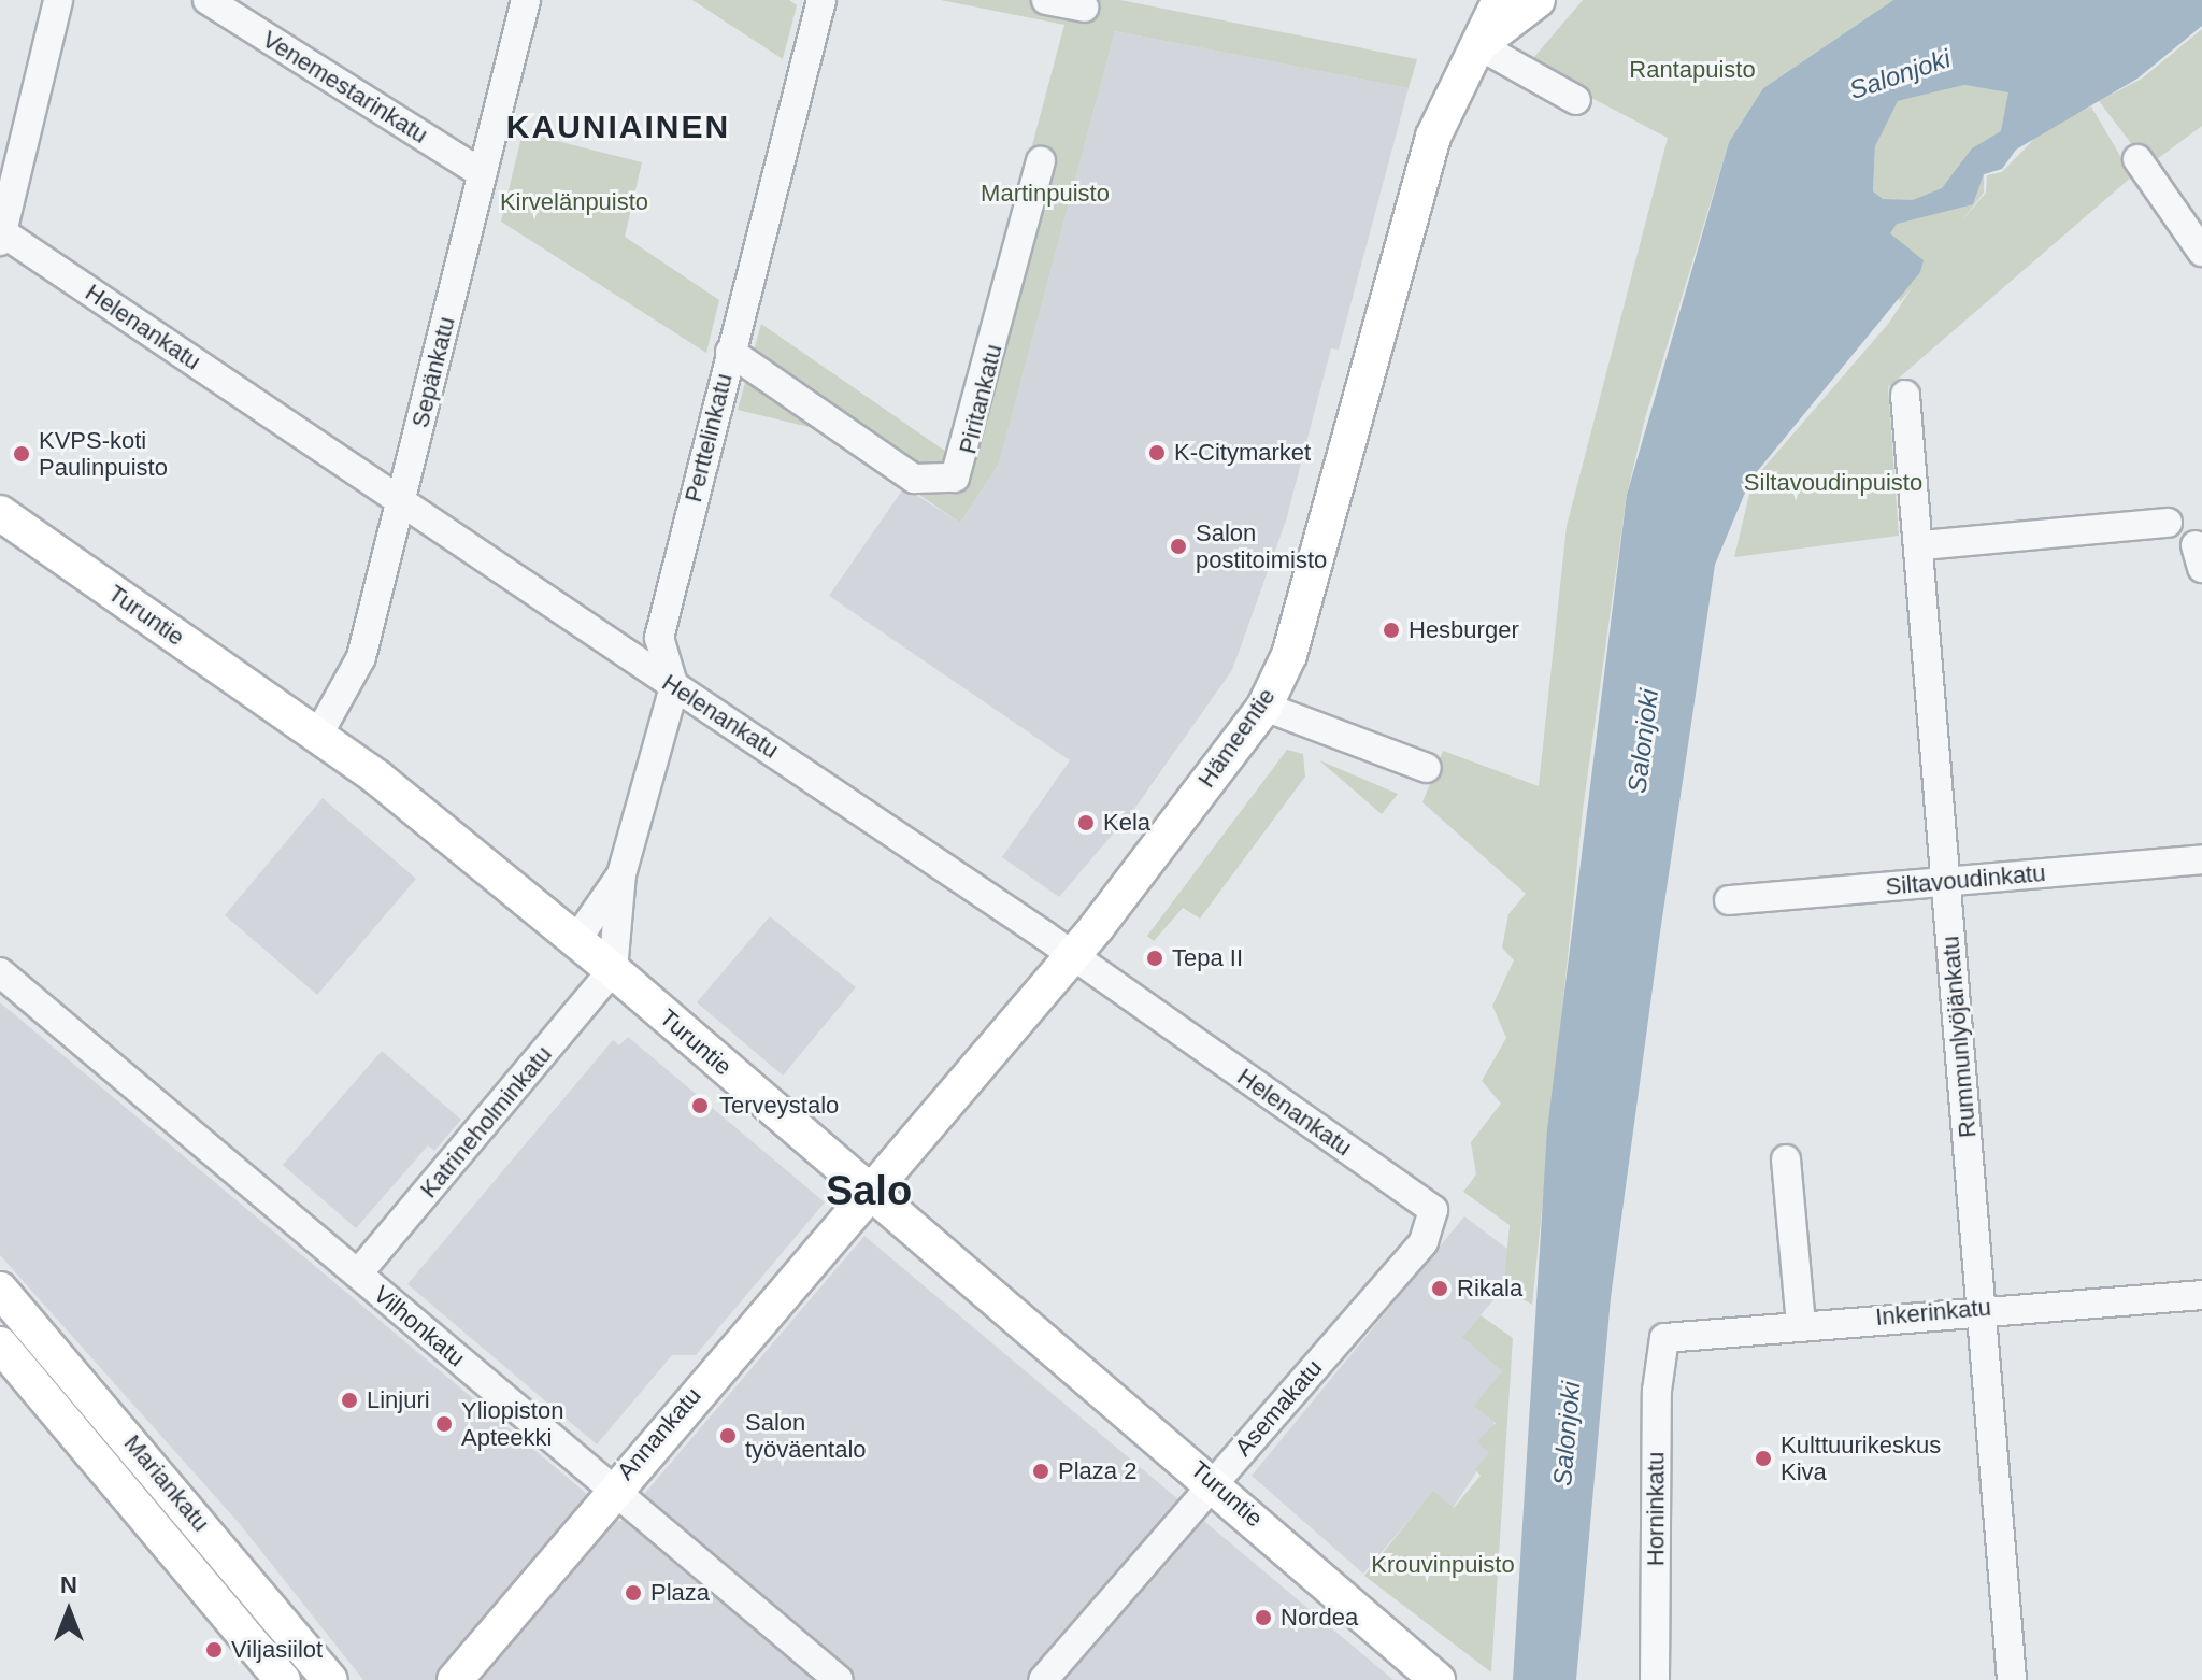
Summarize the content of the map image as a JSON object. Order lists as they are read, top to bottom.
{
  "streets": {
    "main road": [
      "Turuntie",
      "Hämeentie",
      "Annankatu",
      "Mariankatu"
    ],
    "street": [
      "Venemestarinkatu",
      "Helenankatu",
      "Sepänkatu",
      "Piritankatu",
      "Perttelinkatu",
      "Siltavoudinkatu",
      "Rummunlyöjänkatu",
      "Katrineholminkatu",
      "Inkerinkatu",
      "Vilhonkatu",
      "Asemakatu",
      "Horninkatu"
    ]
  },
  "crossings": [
    ["Venemestarinkatu", "Sepänkatu"],
    ["Helenankatu", "Sepänkatu"],
    ["Helenankatu", "Perttelinkatu"],
    ["Helenankatu", "Hämeentie"],
    ["Helenankatu", "Asemakatu"],
    ["Sepänkatu", "Turuntie"],
    ["Piritankatu", "Perttelinkatu"],
    ["Turuntie", "Hämeentie"],
    ["Turuntie", "Katrineholminkatu"],
    ["Turuntie", "Asemakatu"],
    ["Turuntie", "Annankatu"],
    ["Hämeentie", "Annankatu"],
    ["Siltavoudinkatu", "Rummunlyöjänkatu"],
    ["Rummunlyöjänkatu", "Inkerinkatu"],
    ["Katrineholminkatu", "Vilhonkatu"],
    ["Inkerinkatu", "Horninkatu"],
    ["Vilhonkatu", "Annankatu"]
  ],
  "districts": ["KAUNIAINEN", "Salo"],
  "water": ["Salonjoki"],
  "parks": [
    "Rantapuisto",
    "Martinpuisto",
    "Kirvelänpuisto",
    "Siltavoudinpuisto",
    "Krouvinpuisto"
  ],
  "places": [
    "K-Citymarket",
    "KVPS-koti Paulinpuisto",
    "Salon postitoimisto",
    "Hesburger",
    "Kela",
    "Tepa II",
    "Terveystalo",
    "Rikala",
    "Linjuri",
    "Yliopiston Apteekki",
    "Salon työväentalo",
    "Kulttuurikeskus Kiva",
    "Plaza 2",
    "Plaza",
    "Nordea",
    "Viljasiilot"
  ],
  "north": "top"
}
